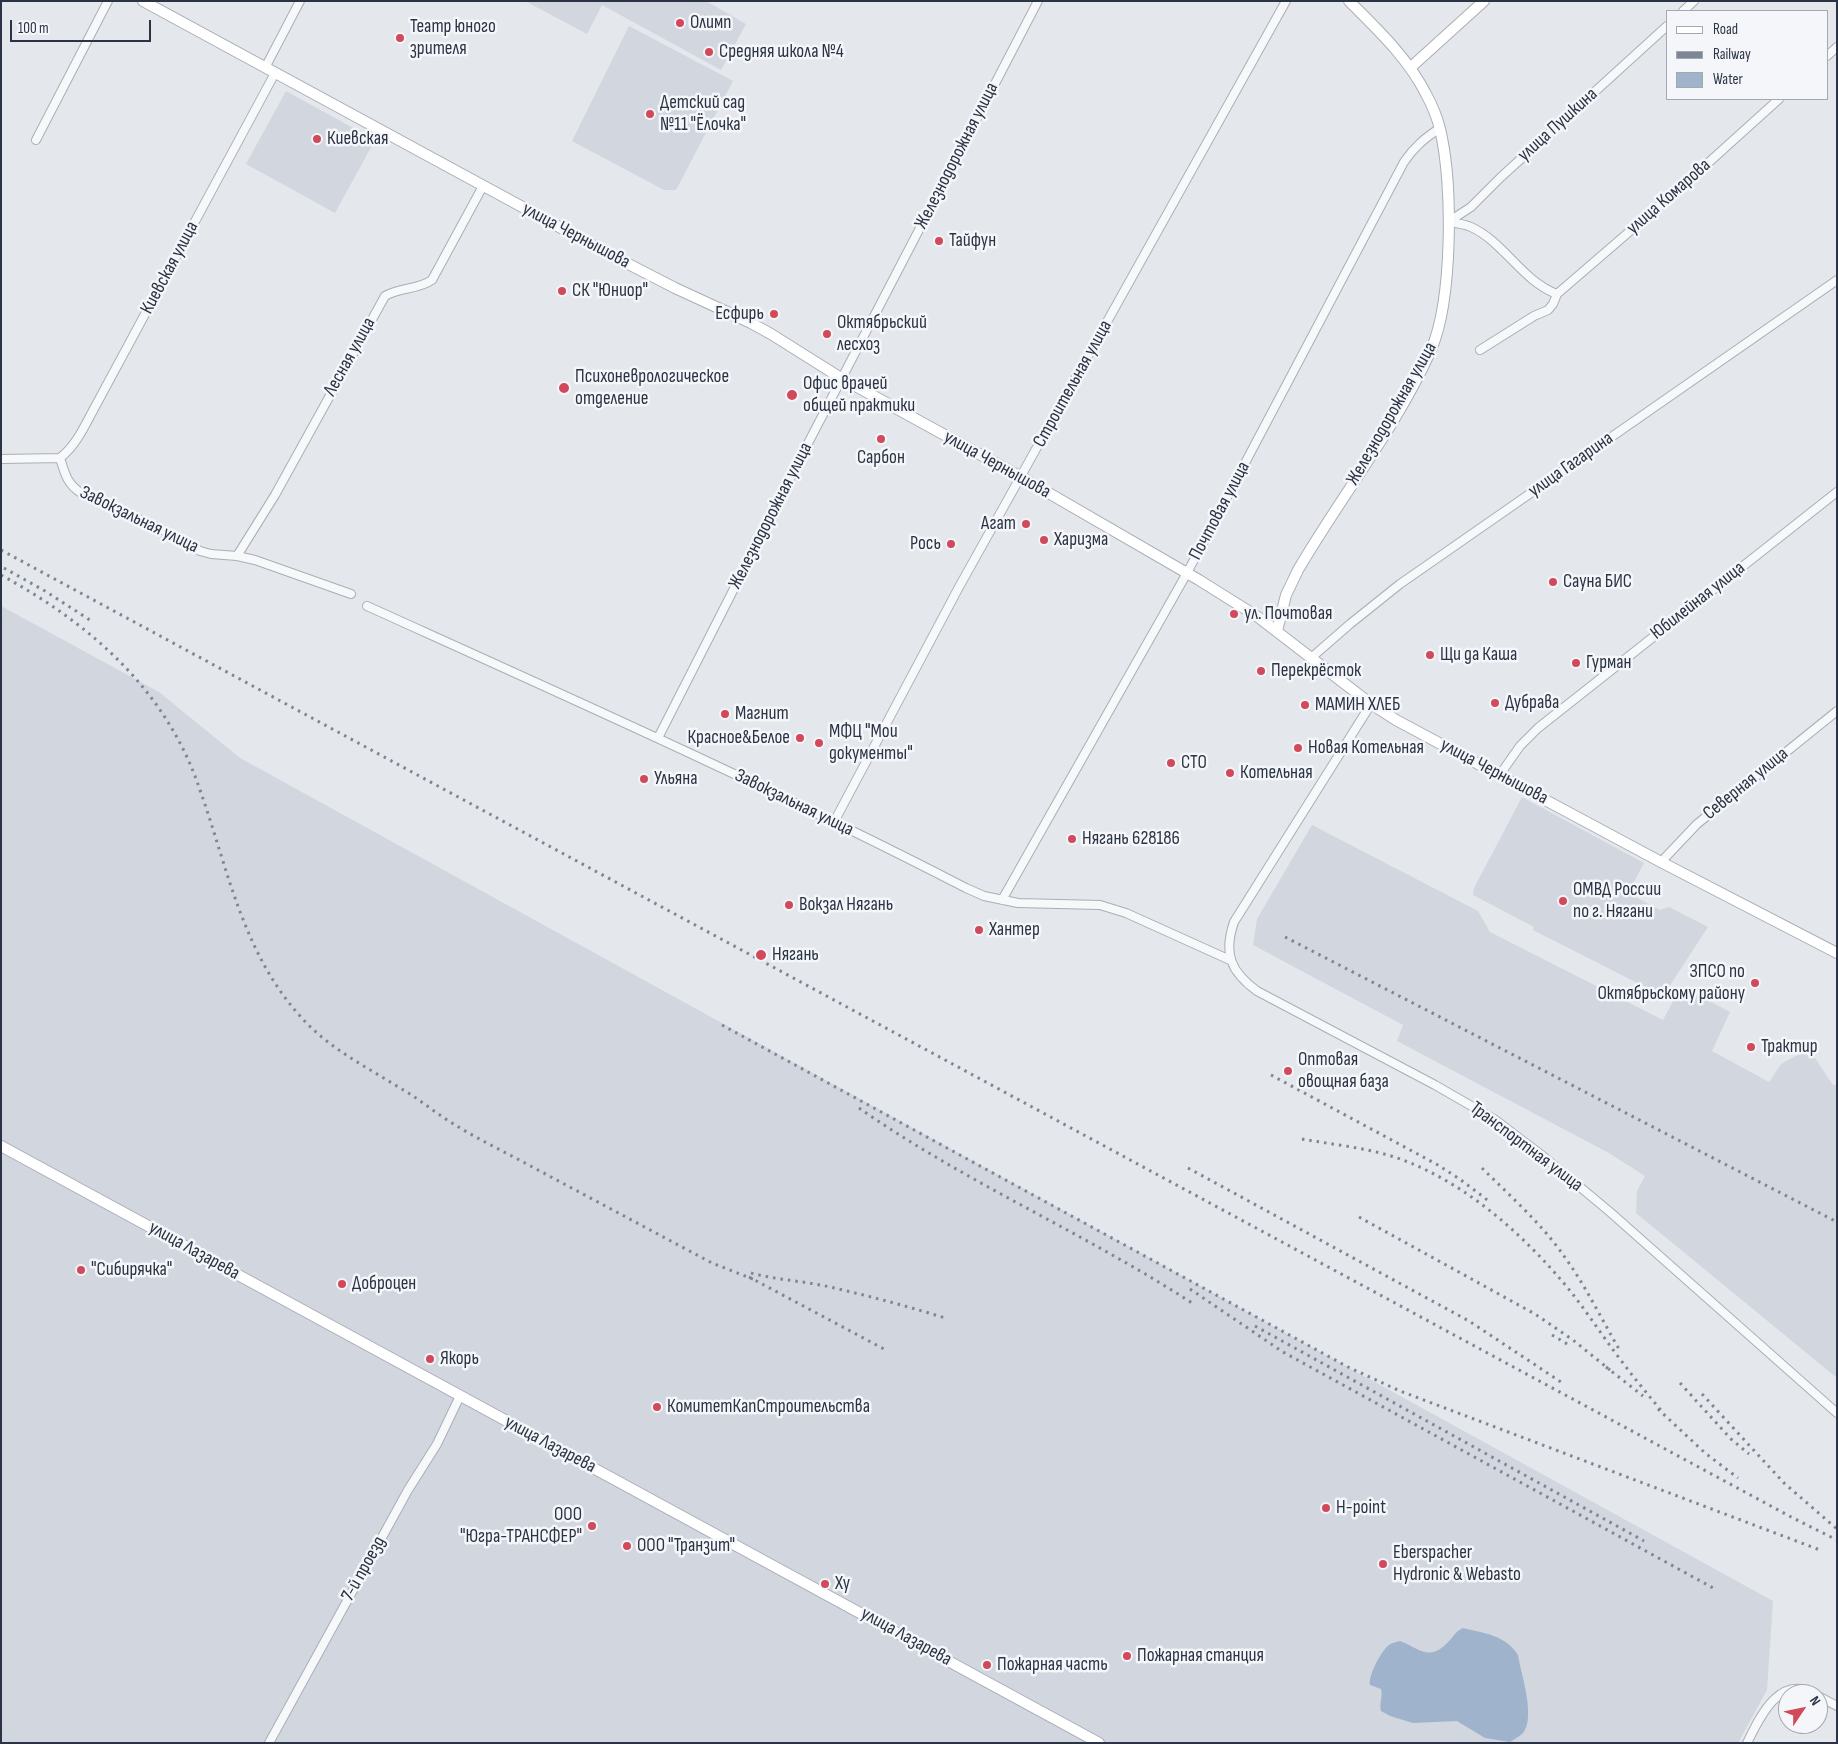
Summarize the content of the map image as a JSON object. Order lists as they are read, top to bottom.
{
  "streets": {
    "main road": ["Железнодорожная улица", "улица Чернышова", "улица Лазарева"],
    "street": [
      "улица Пушкина",
      "улица Комарова",
      "Киевская улица",
      "Лесная улица",
      "Строительная улица",
      "улица Гагарина",
      "Почтовая улица",
      "Завокзальная улица",
      "Юбилейная улица",
      "Северная улица",
      "Транспортная улица",
      "7-й проезд"
    ]
  },
  "crossings": [
    ["улица Пушкина", "Железнодорожная улица"],
    ["Железнодорожная улица", "улица Чернышова"],
    ["Железнодорожная улица", "Почтовая улица"],
    ["Железнодорожная улица", "Завокзальная улица"],
    ["улица Чернышова", "Киевская улица"],
    ["улица Чернышова", "Лесная улица"],
    ["улица Чернышова", "Строительная улица"],
    ["улица Чернышова", "улица Гагарина"],
    ["улица Чернышова", "Почтовая улица"],
    ["улица Чернышова", "Юбилейная улица"],
    ["улица Чернышова", "Северная улица"],
    ["Киевская улица", "Завокзальная улица"],
    ["Лесная улица", "Завокзальная улица"],
    ["Строительная улица", "Завокзальная улица"],
    ["Почтовая улица", "Завокзальная улица"],
    ["Завокзальная улица", "Транспортная улица"],
    ["улица Лазарева", "7-й проезд"]
  ],
  "places": [
    "Олимп",
    "Театр юного зрителя",
    "Средняя школа №4",
    "Детский сад №11 \"Ёлочка\"",
    "Киевская",
    "Тайфун",
    "СК \"Юниор\"",
    "Есфирь",
    "Октябрьский лесхоз",
    "Психоневрологическое отделение",
    "Офис врачей общей практики",
    "Сарбон",
    "Агат",
    "Харизма",
    "Рось",
    "Сауна БИС",
    "ул. Почтовая",
    "Щи да Каша",
    "Гурман",
    "Перекрёсток",
    "Дубрава",
    "МАМИН ХЛЕБ",
    "Магнит",
    "Красное&Белое",
    "МФЦ \"Мои документы\"",
    "Новая Котельная",
    "СТО",
    "Котельная",
    "Ульяна",
    "Нягань 628186",
    "ОМВД России по г. Нягани",
    "Вокзал Нягань",
    "Хантер",
    "Нягань",
    "ЗПСО по Октябрьскому району",
    "Трактир",
    "Оптовая овощная база",
    "\"Сибирячка\"",
    "Доброцен",
    "Якорь",
    "КомитетКапСтроительства",
    "H-point",
    "ООО \"Югра-ТРАНСФЕР\"",
    "ООО \"Транзит\"",
    "Eberspacher Hydronic & Webasto",
    "Xy",
    "Пожарная станция",
    "Пожарная часть"
  ],
  "legend": ["Road", "Railway", "Water"],
  "scale_bar": "100 m",
  "north": "top right"
}
